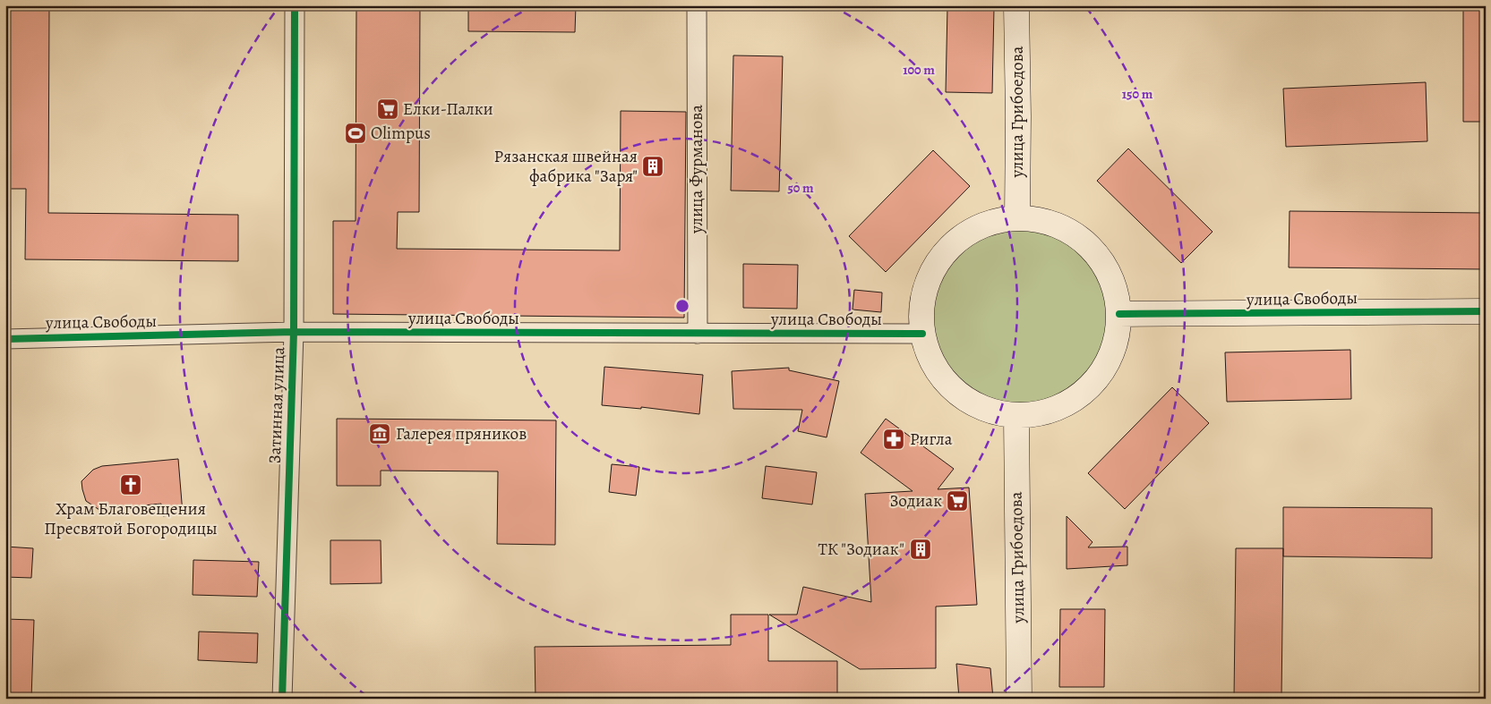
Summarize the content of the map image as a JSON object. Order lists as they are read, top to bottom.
{
  "streets": {
    "main road": ["улица Грибоедова", "улица Свободы"],
    "street": ["улица Фурманова", "Затинная улица"]
  },
  "crossings": [
    ["улица Фурманова", "улица Свободы"],
    ["улица Свободы", "Затинная улица"]
  ],
  "places": {
    "supermarket": ["Елки-Палки", "Зодиак"],
    "sports": ["Olimpus"],
    "building": ["Рязанская швейная фабрика \"Заря\"", "ТК \"Зодиак\""],
    "museum": ["Галерея пряников"],
    "pharmacy": ["Ригла"],
    "church": ["Храм Благовещения Пресвятой Богородицы"]
  },
  "rings": ["100 m", "150 m", "50 m"]
}
